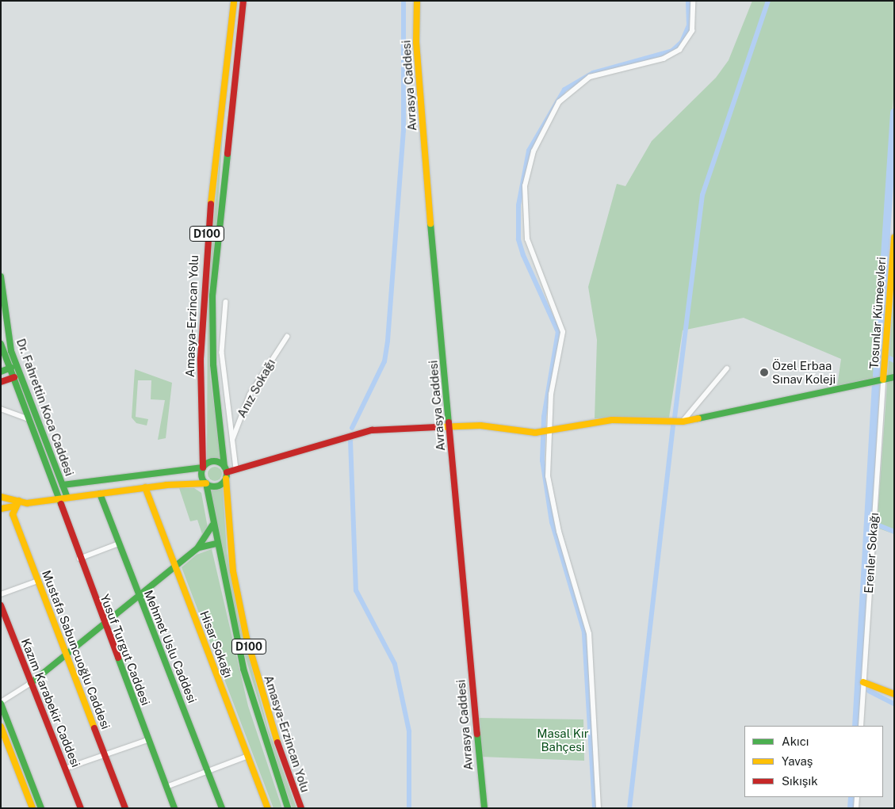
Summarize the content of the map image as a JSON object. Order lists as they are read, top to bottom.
{
  "streets": {
    "main road": [
      "Avrasya Caddesi",
      "D100",
      "Tosunlar Kümeevleri",
      "Amasya-Erzincan Yolu",
      "Dr. Fahrettin Koca Caddesi",
      "Hisar Sokağı",
      "Mehmet Uslu Caddesi",
      "Mustafa Sabuncuoğlu Caddesi",
      "Yusuf Turgut Caddesi",
      "Kazım Karabekir Caddesi"
    ],
    "street": ["Anız Sokağı", "Erenler Sokağı"]
  },
  "crossings": [
    ["Tosunlar Kümeevleri", "Erenler Sokağı"],
    ["Dr. Fahrettin Koca Caddesi", "Yusuf Turgut Caddesi"]
  ],
  "parks": ["Masal Kır Bahçesi"],
  "places": ["Özel Erbaa Sınav Koleji"],
  "legend": ["Akıcı", "Yavaş", "Sıkışık"]
}
